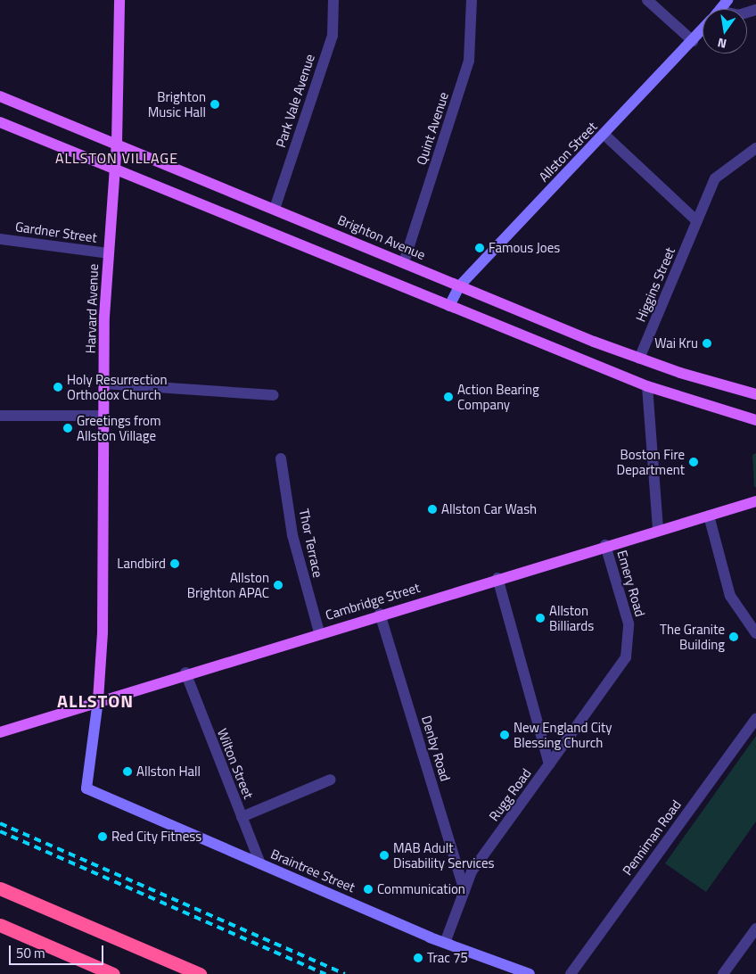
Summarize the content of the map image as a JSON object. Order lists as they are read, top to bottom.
{
  "streets": {
    "main road": ["Brighton Avenue", "Harvard Avenue", "Cambridge Street"],
    "street": [
      "Park Vale Avenue",
      "Quint Avenue",
      "Allston Street",
      "Gardner Street",
      "Higgins Street",
      "Thor Terrace",
      "Emery Road",
      "Denby Road",
      "Wilton Street",
      "Rugg Road",
      "Penniman Road",
      "Braintree Street"
    ]
  },
  "crossings": [
    ["Park Vale Avenue", "Brighton Avenue"],
    ["Quint Avenue", "Brighton Avenue"],
    ["Allston Street", "Brighton Avenue"],
    ["Gardner Street", "Harvard Avenue"],
    ["Brighton Avenue", "Higgins Street"],
    ["Brighton Avenue", "Harvard Avenue"],
    ["Harvard Avenue", "Cambridge Street"],
    ["Harvard Avenue", "Braintree Street"],
    ["Thor Terrace", "Cambridge Street"],
    ["Emery Road", "Cambridge Street"],
    ["Emery Road", "Rugg Road"],
    ["Cambridge Street", "Denby Road"],
    ["Cambridge Street", "Wilton Street"],
    ["Cambridge Street", "Rugg Road"],
    ["Cambridge Street", "Braintree Street"],
    ["Denby Road", "Rugg Road"],
    ["Wilton Street", "Braintree Street"],
    ["Rugg Road", "Braintree Street"]
  ],
  "districts": ["ALLSTON VILLAGE", "ALLSTON"],
  "places": [
    "Brighton Music Hall",
    "Famous Joes",
    "Wai Kru",
    "Holy Resurrection Orthodox Church",
    "Action Bearing Company",
    "Greetings from Allston Village",
    "Boston Fire Department",
    "Allston Car Wash",
    "Landbird",
    "Allston Brighton APAC",
    "Allston Billiards",
    "The Granite Building",
    "New England City Blessing Church",
    "Allston Hall",
    "Red City Fitness",
    "MAB Adult Disability Services",
    "Communication",
    "Trac 75"
  ],
  "scale_bar": "50 m",
  "north": "bottom"
}
